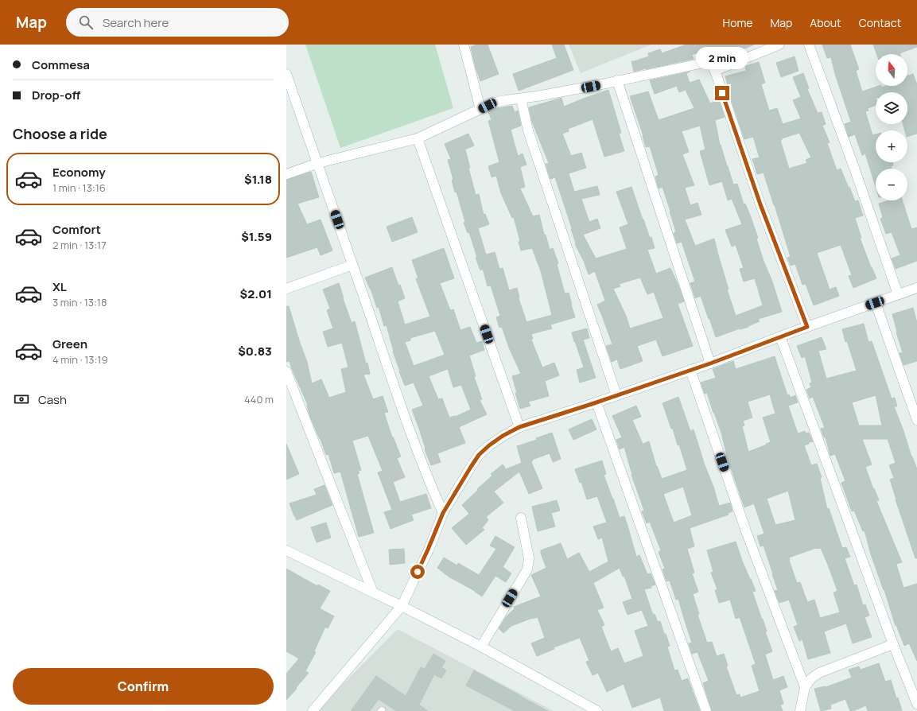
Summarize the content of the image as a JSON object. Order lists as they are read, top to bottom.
{
  "north": "top",
  "page": {
    "header": "Map",
    "search": "Search here",
    "nav": [
      "Home",
      "Map",
      "About",
      "Contact"
    ],
    "banner": ["Commesa", "Drop-off"],
    "bubble": "2 min",
    "map_buttons": ["+", "−"],
    "heading": "Choose a ride",
    "list": [
      {
        "name": "Economy",
        "note": "1 min · 13:16",
        "value": "$1.18"
      },
      {
        "name": "Comfort",
        "note": "2 min · 13:17",
        "value": "$1.59"
      },
      {
        "name": "XL",
        "note": "3 min · 13:18",
        "value": "$2.01"
      },
      {
        "name": "Green",
        "note": "4 min · 13:19",
        "value": "$0.83"
      }
    ],
    "pay": ["Cash", "440 m"],
    "buttons": "Confirm"
  }
}
